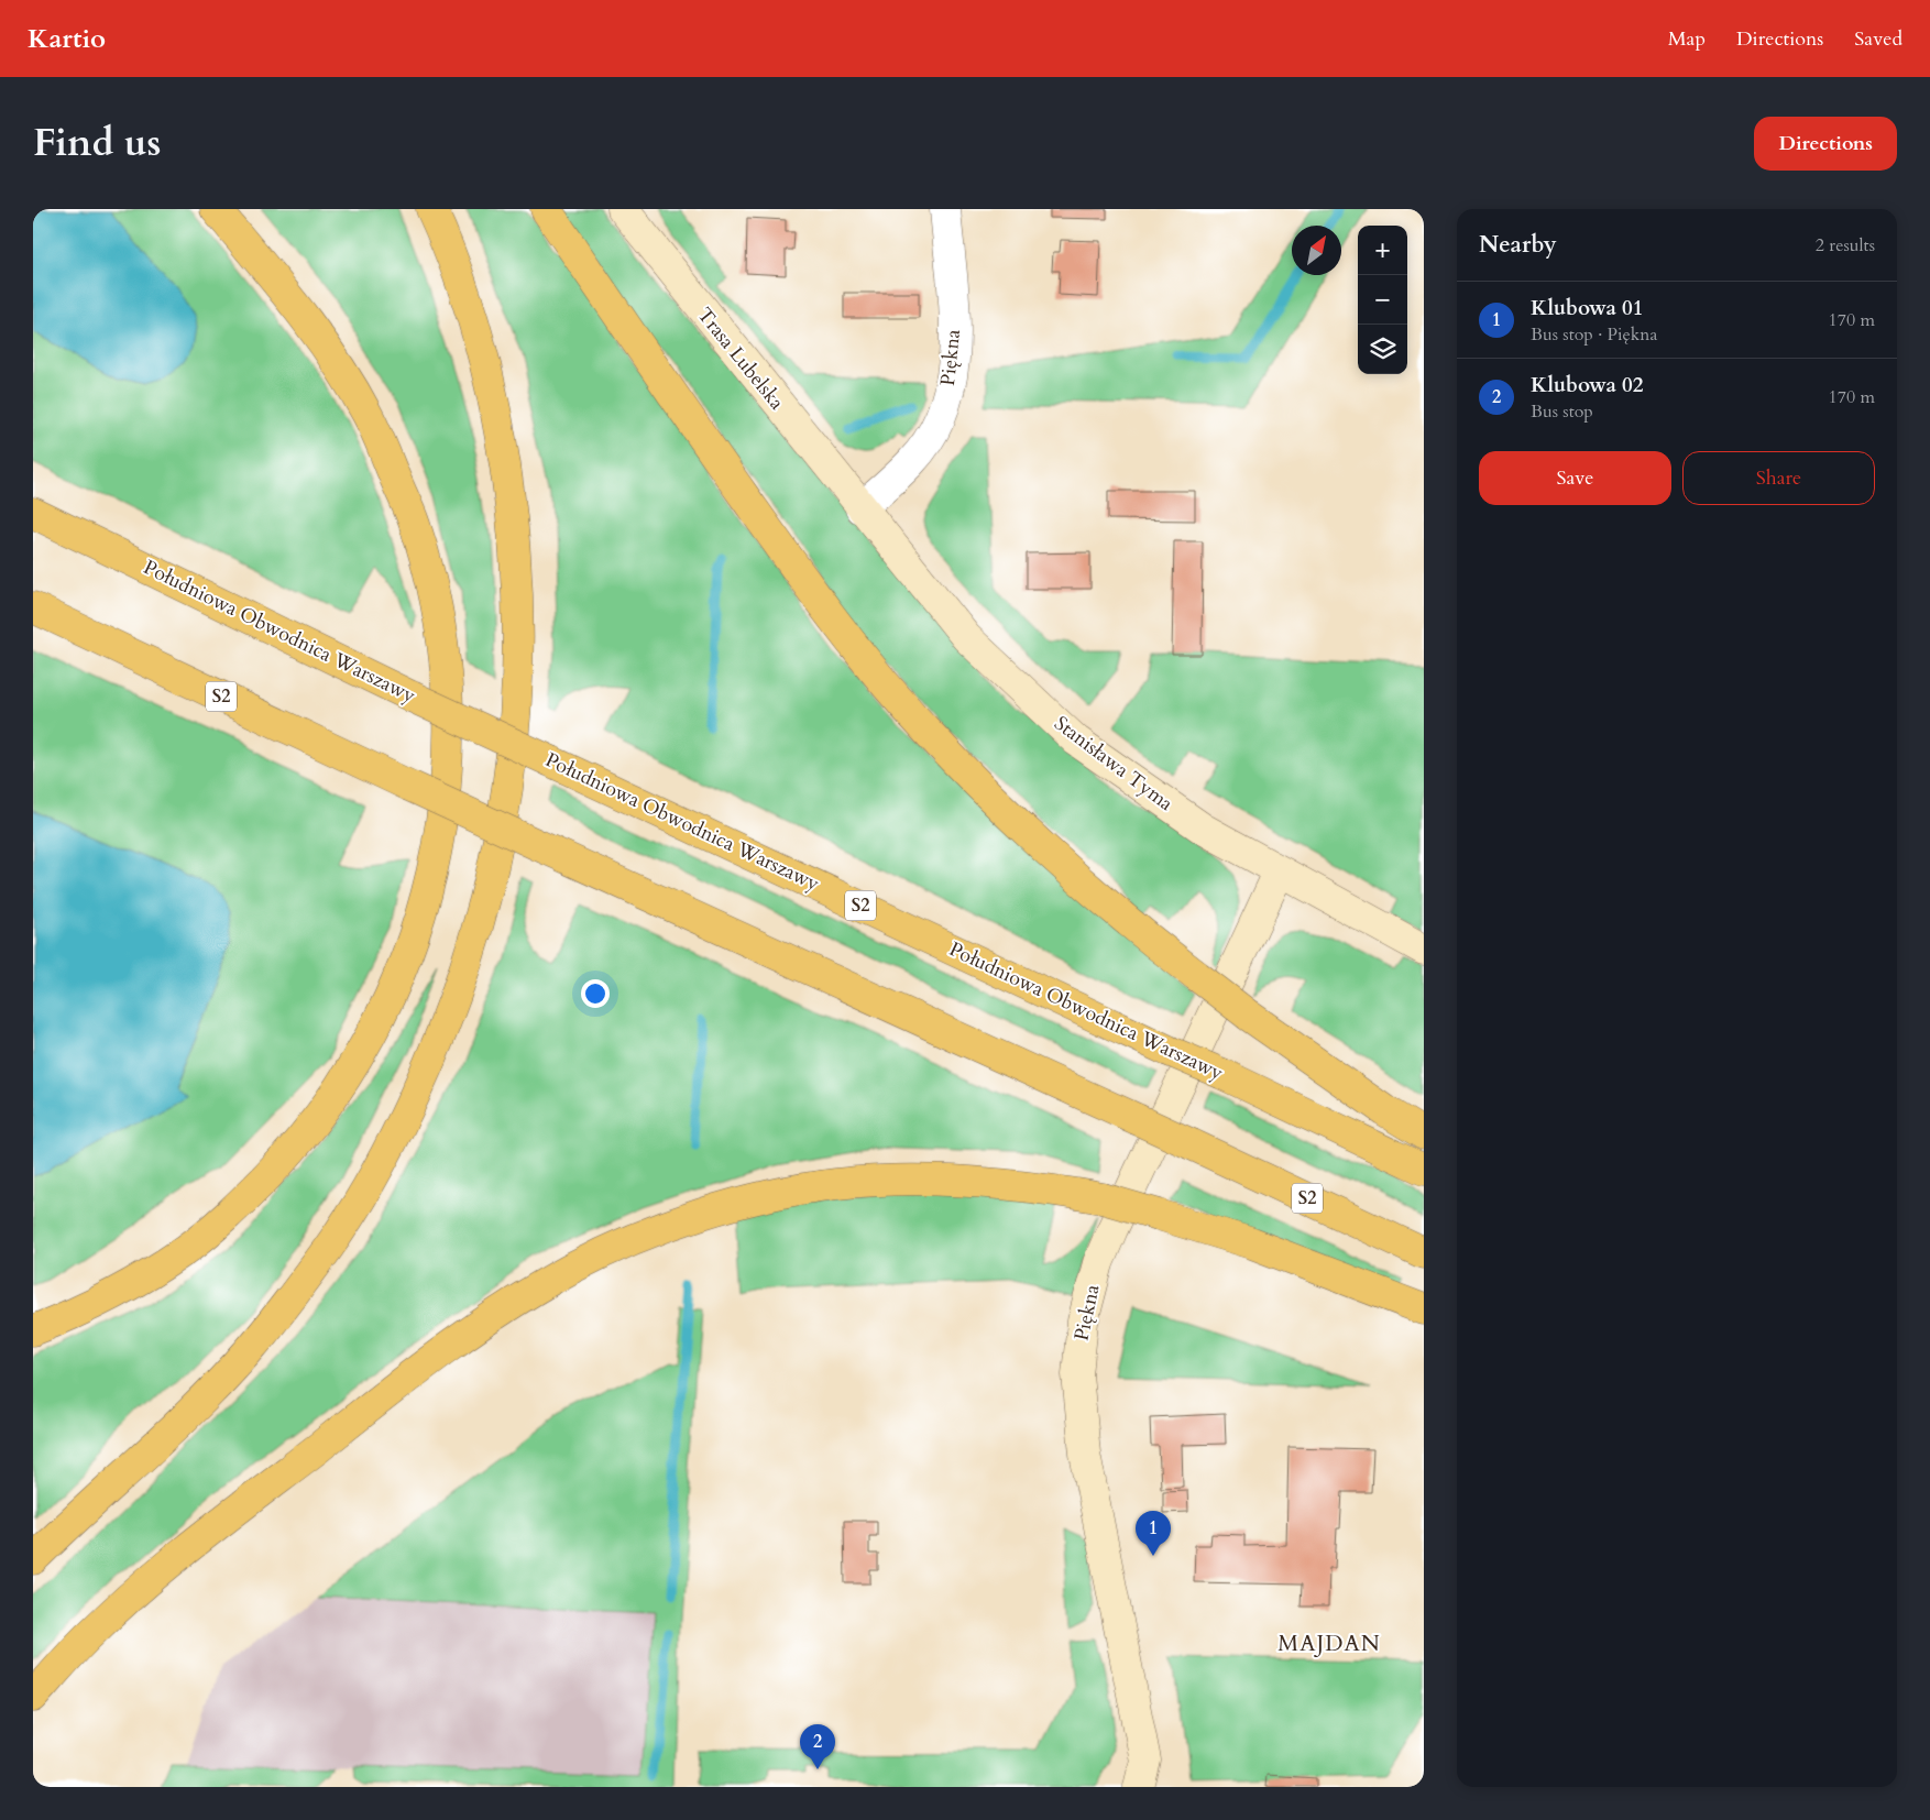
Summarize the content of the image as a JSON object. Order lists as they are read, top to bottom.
{
  "streets": {
    "highway": ["Południowa Obwodnica Warszawy", "S2"],
    "street": ["Piękna", "Trasa Lubelska", "Stanisława Tyma"]
  },
  "crossings": [
    ["Piękna", "Trasa Lubelska"],
    ["Piękna", "Stanisława Tyma"],
    ["Trasa Lubelska", "Stanisława Tyma"]
  ],
  "districts": ["MAJDAN"],
  "north": "top right",
  "page": {
    "header": "Kartio",
    "nav": ["Map", "Directions", "Saved"],
    "title": "Find us",
    "buttons": [
      "Directions",
      ["Save", "Share"]
    ],
    "heading": ["Nearby", "2 results"],
    "map_buttons": ["+", "−"],
    "list": [
      {
        "mark": "1",
        "name": "Klubowa 01",
        "note": "Bus stop · Piękna",
        "value": "170 m"
      },
      {
        "mark": "2",
        "name": "Klubowa 02",
        "note": "Bus stop",
        "value": "170 m"
      }
    ],
    "pins": ["1", "2"]
  }
}
